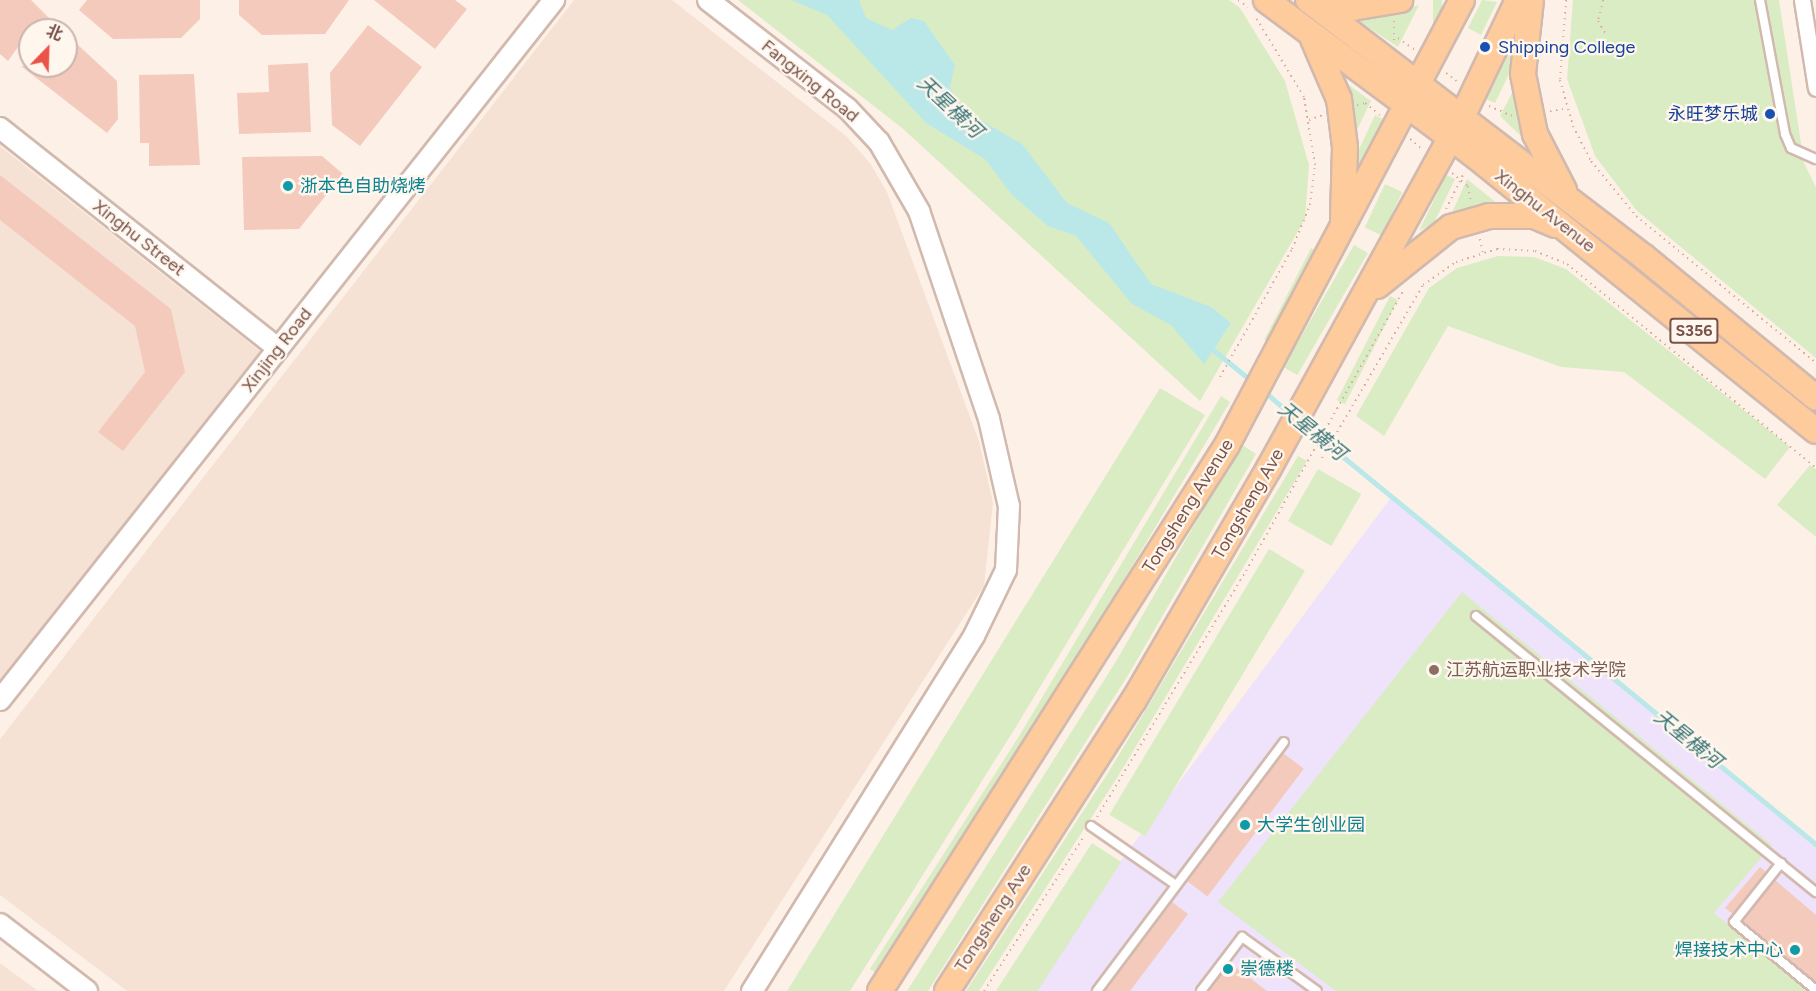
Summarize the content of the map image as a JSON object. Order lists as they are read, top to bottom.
{
  "streets": {
    "main road": [
      "Xinghu Avenue",
      "S356",
      "Tongsheng Ave",
      "Tongsheng Avenue"
    ],
    "street": ["Fangxing Road", "Xinghu Street", "Xinjing Road"]
  },
  "crossings": [
    ["Xinghu Avenue", "Tongsheng Ave"],
    ["Xinghu Avenue", "Tongsheng Avenue"],
    ["Xinghu Street", "Xinjing Road"]
  ],
  "water": ["天星横河"],
  "places": [
    "Shipping College",
    "永旺梦乐城",
    "浙本色自助烧烤",
    "江苏航运职业技术学院",
    "大学生创业园",
    "焊接技术中心",
    "崇德楼"
  ],
  "north": "top right"
}
